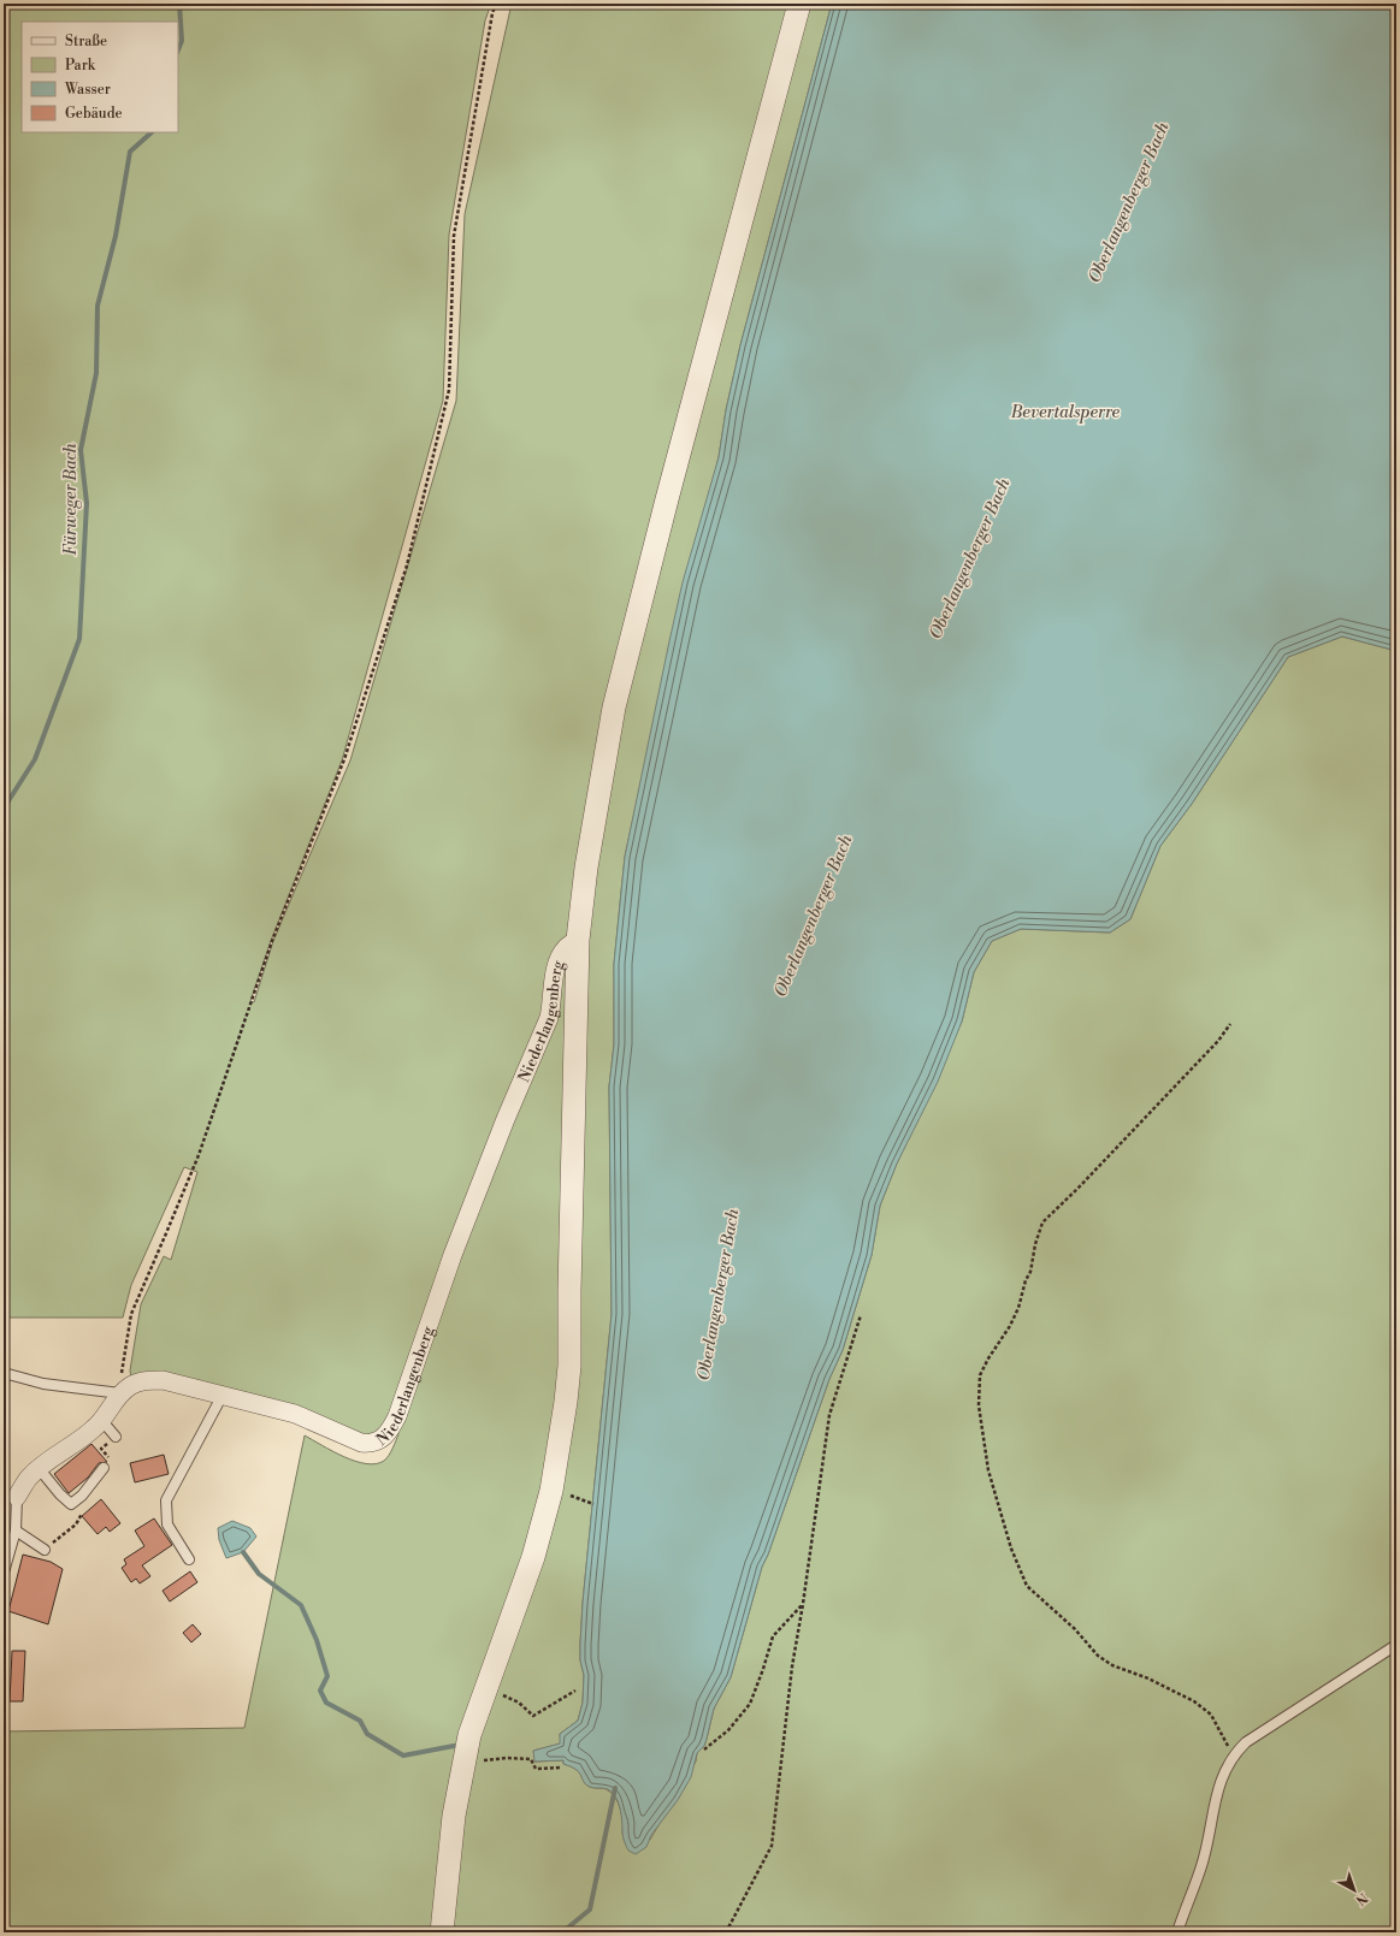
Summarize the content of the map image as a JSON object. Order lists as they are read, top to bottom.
{
  "streets": {
    "street": ["Niederlangenberg"]
  },
  "water": ["Oberlangenberger Bach", "Bevertalsperre", "Fürweger Bach"],
  "legend": [
    "Straße",
    "Park",
    "Wasser",
    "Gebäude"
  ],
  "north": "bottom right"
}
